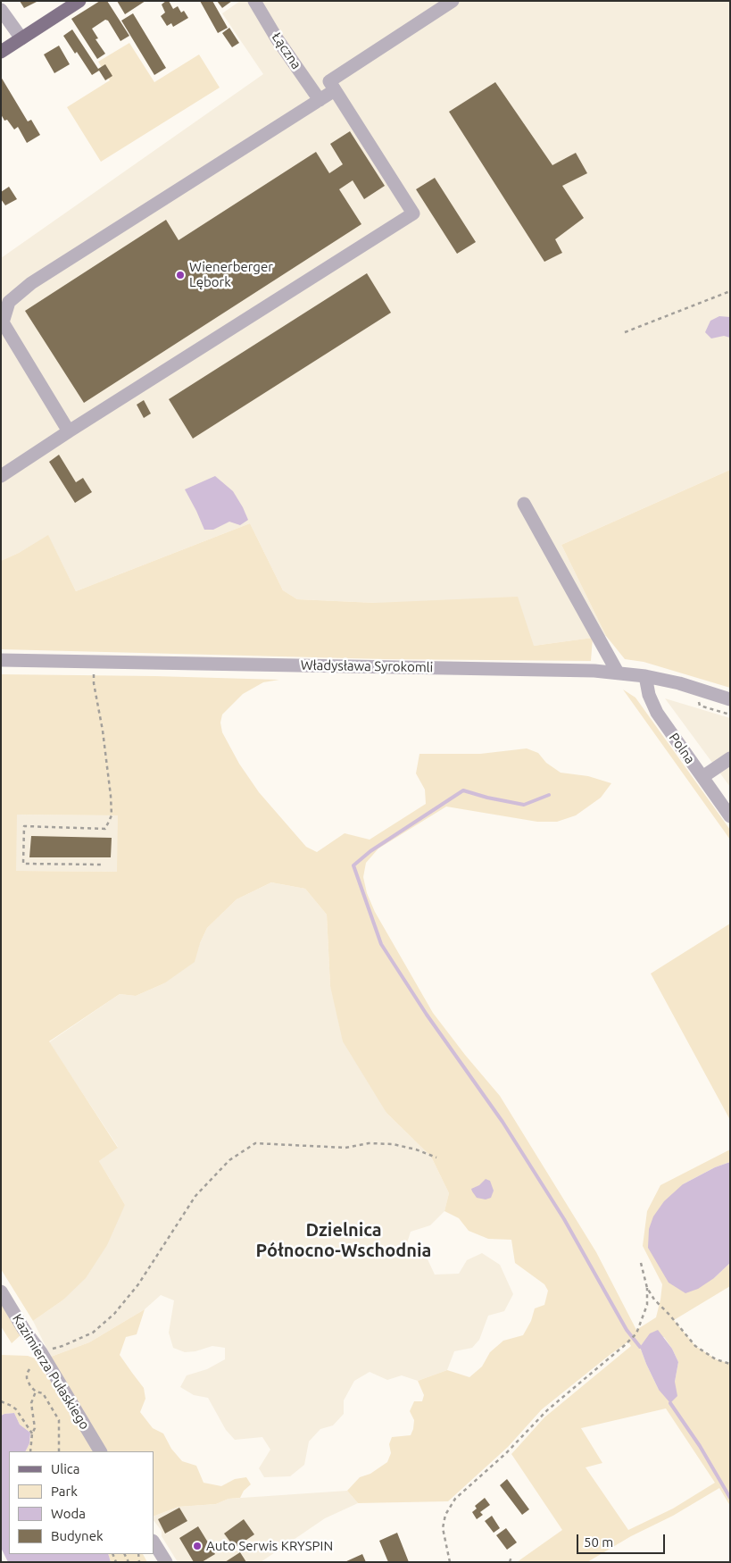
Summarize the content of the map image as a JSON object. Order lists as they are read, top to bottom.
{
  "streets": {
    "street": [
      "Łączna",
      "Władysława Syrokomli",
      "Polna",
      "Kazimierza Pułaskiego"
    ]
  },
  "crossings": [
    ["Władysława Syrokomli", "Polna"]
  ],
  "districts": ["Dzielnica Północno-Wschodnia"],
  "places": ["Wienerberger Lębork", "Auto Serwis KRYSPIN"],
  "legend": [
    "Ulica",
    "Park",
    "Woda",
    "Budynek"
  ],
  "scale_bar": "50 m"
}
